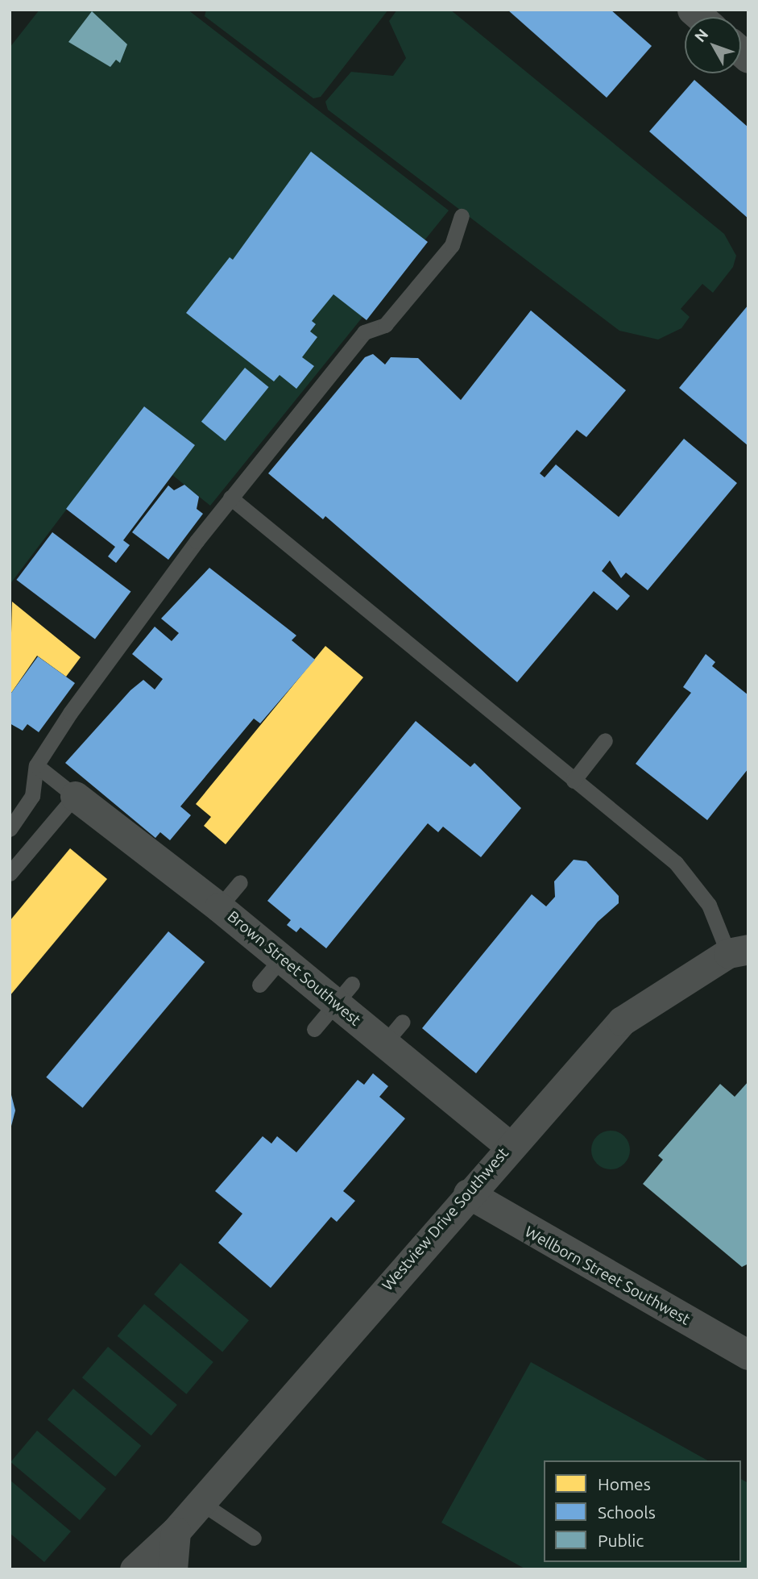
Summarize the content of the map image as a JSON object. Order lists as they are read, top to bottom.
{
  "streets": {
    "street": ["Brown Street Southwest", "Westview Drive Southwest", "Wellborn Street Southwest"]
  },
  "crossings": [
    ["Brown Street Southwest", "Westview Drive Southwest"],
    ["Westview Drive Southwest", "Wellborn Street Southwest"]
  ],
  "legend": ["Homes", "Schools", "Public"],
  "north": "top left"
}
